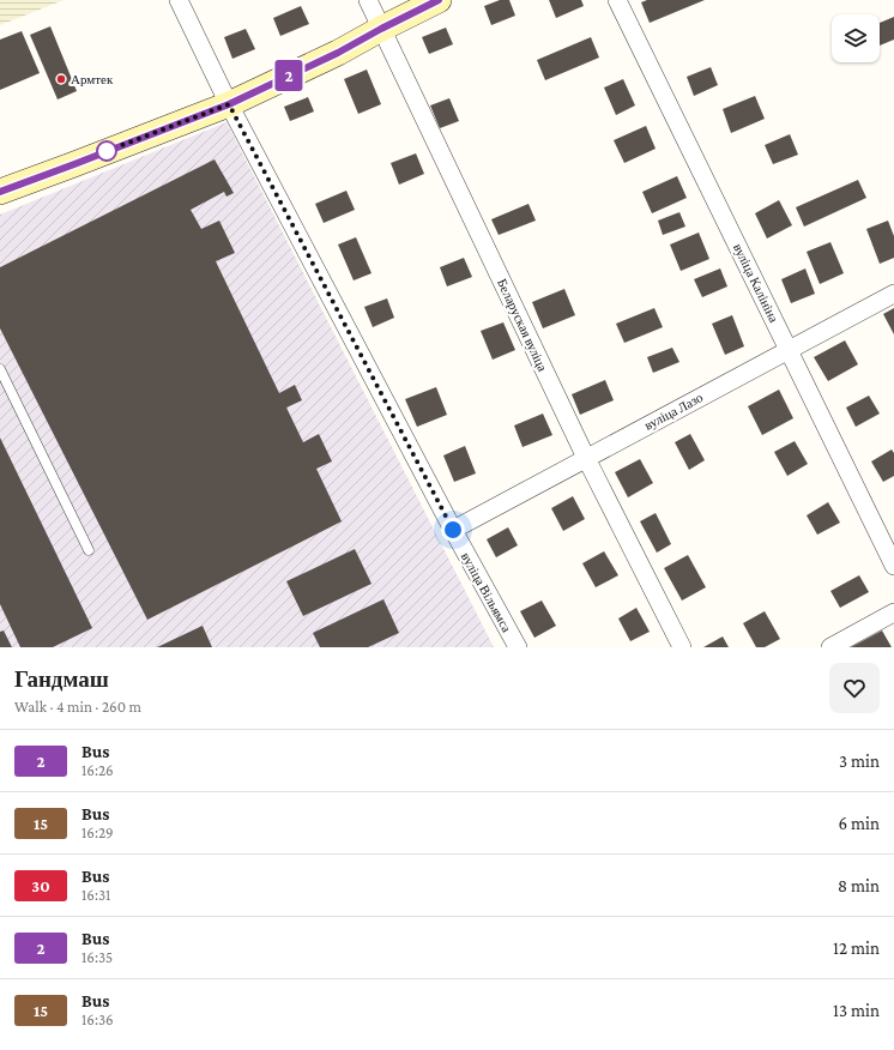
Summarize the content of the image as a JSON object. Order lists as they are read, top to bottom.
{
  "streets": {
    "street": [
      "вуліца Калініна",
      "Беларуская вуліца",
      "вуліца Лазо",
      "вуліца Вільямса"
    ]
  },
  "crossings": [
    ["вуліца Калініна", "вуліца Лазо"],
    ["Беларуская вуліца", "вуліца Лазо"],
    ["вуліца Лазо", "вуліца Вільямса"]
  ],
  "places": ["Армтек"],
  "lines": ["bus line 2"],
  "page": {
    "on_map": "2",
    "heading": ["Гандмаш", "Walk · 4 min · 260 m"],
    "list": [
      {
        "mark": "2",
        "name": "Bus",
        "note": "16:26",
        "value": "3 min"
      },
      {
        "mark": "15",
        "name": "Bus",
        "note": "16:29",
        "value": "6 min"
      },
      {
        "mark": "30",
        "name": "Bus",
        "note": "16:31",
        "value": "8 min"
      },
      {
        "mark": "2",
        "name": "Bus",
        "note": "16:35",
        "value": "12 min"
      },
      {
        "mark": "15",
        "name": "Bus",
        "note": "16:36",
        "value": "13 min"
      }
    ]
  }
}
